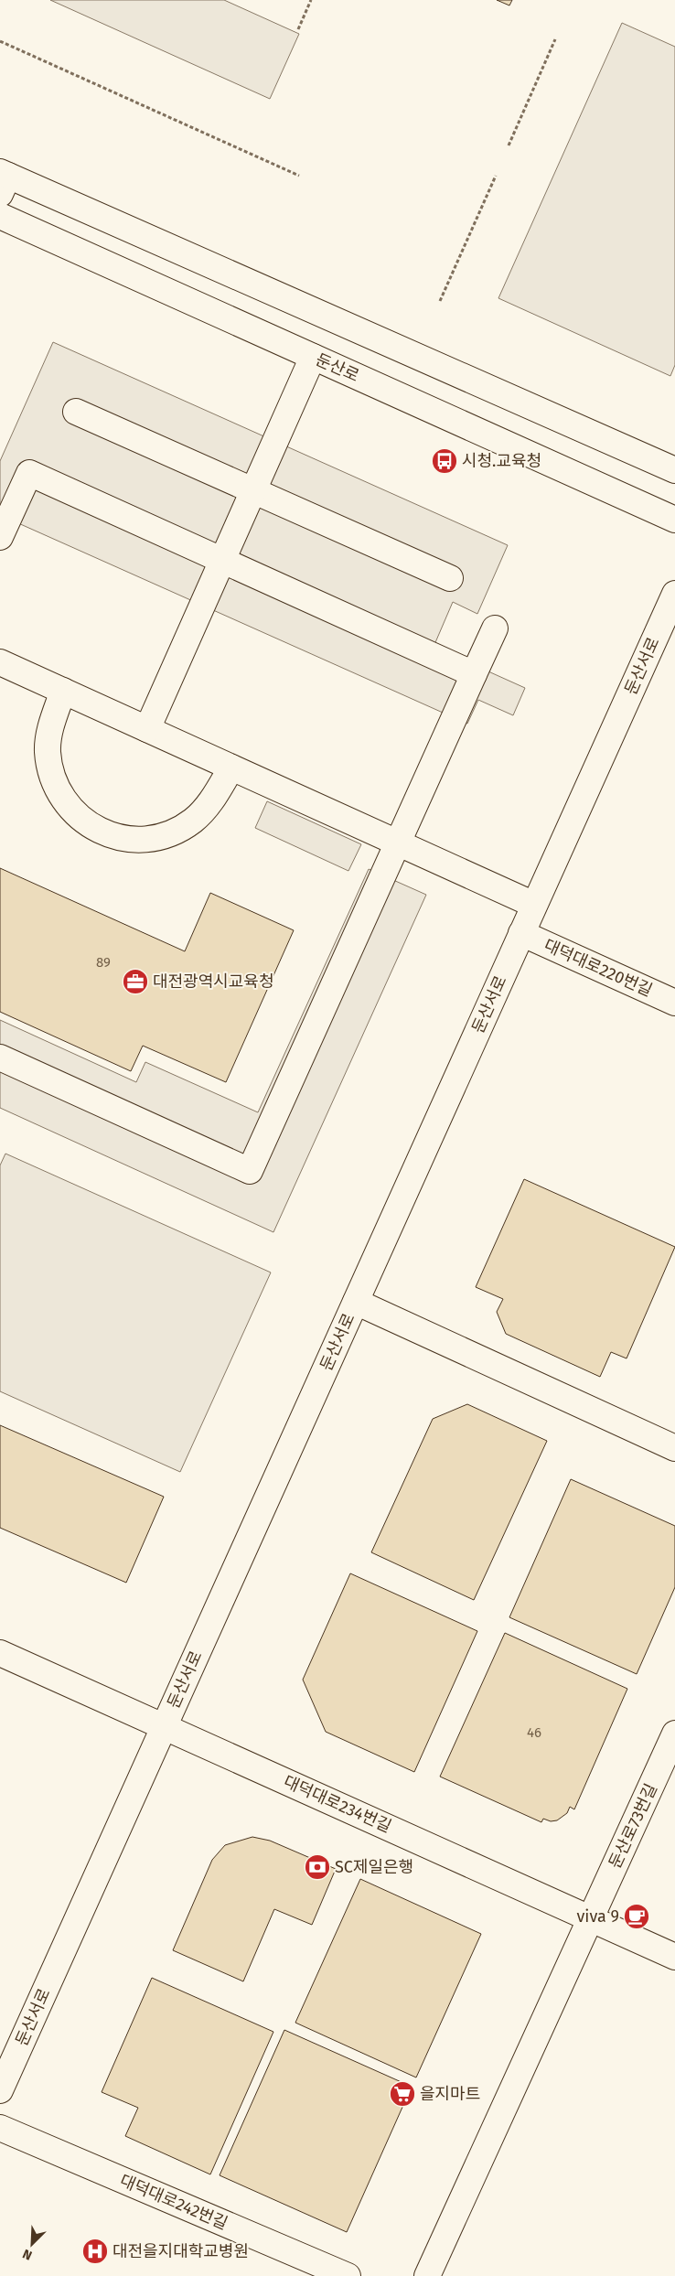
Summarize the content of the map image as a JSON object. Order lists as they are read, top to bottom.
{
  "streets": {
    "main road": [
      "둔산로",
      "둔산서로",
      "대덕대로220번길",
      "대덕대로234번길",
      "둔산로73번길",
      "대덕대로242번길"
    ]
  },
  "crossings": [
    ["둔산서로", "대덕대로220번길"],
    ["둔산서로", "대덕대로234번길"],
    ["대덕대로234번길", "둔산로73번길"]
  ],
  "places": {
    "bus stop": ["시청.교육청"],
    "office": ["대전광역시교육청"],
    "bank": ["SC제일은행"],
    "cafe": ["viva 9"],
    "supermarket": ["을지마트"],
    "hospital": ["대전을지대학교병원"]
  },
  "house_numbers": ["89", "46"],
  "north": "bottom left"
}
